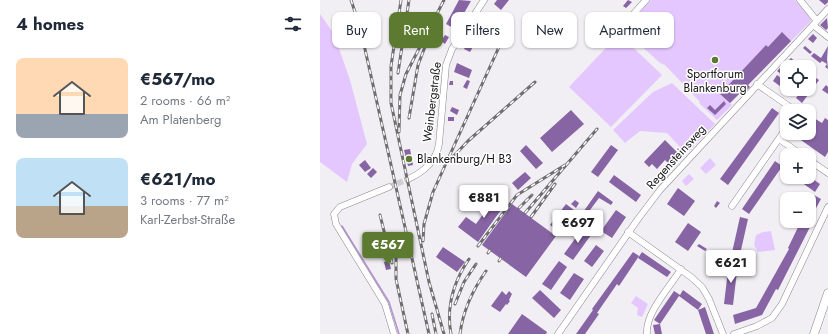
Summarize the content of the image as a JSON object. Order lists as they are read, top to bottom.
{
  "streets": {
    "street": ["Weinbergstraße", "Regensteinsweg"]
  },
  "places": ["Sportforum Blankenburg", "Blankenburg/H B3"],
  "page": {
    "heading": "4 homes",
    "chip": [
      "Buy",
      "Rent",
      "Filters",
      "New",
      "Apartment"
    ],
    "list": [
      {
        "name": "€567/mo",
        "note": "2 rooms · 66 m² · Am Platenberg"
      },
      {
        "name": "€621/mo",
        "note": "3 rooms · 77 m² · Karl-Zerbst-Straße"
      }
    ],
    "map_buttons": ["+", "−"],
    "price": [
      "€881",
      "€697",
      "€567",
      "€621"
    ]
  }
}
